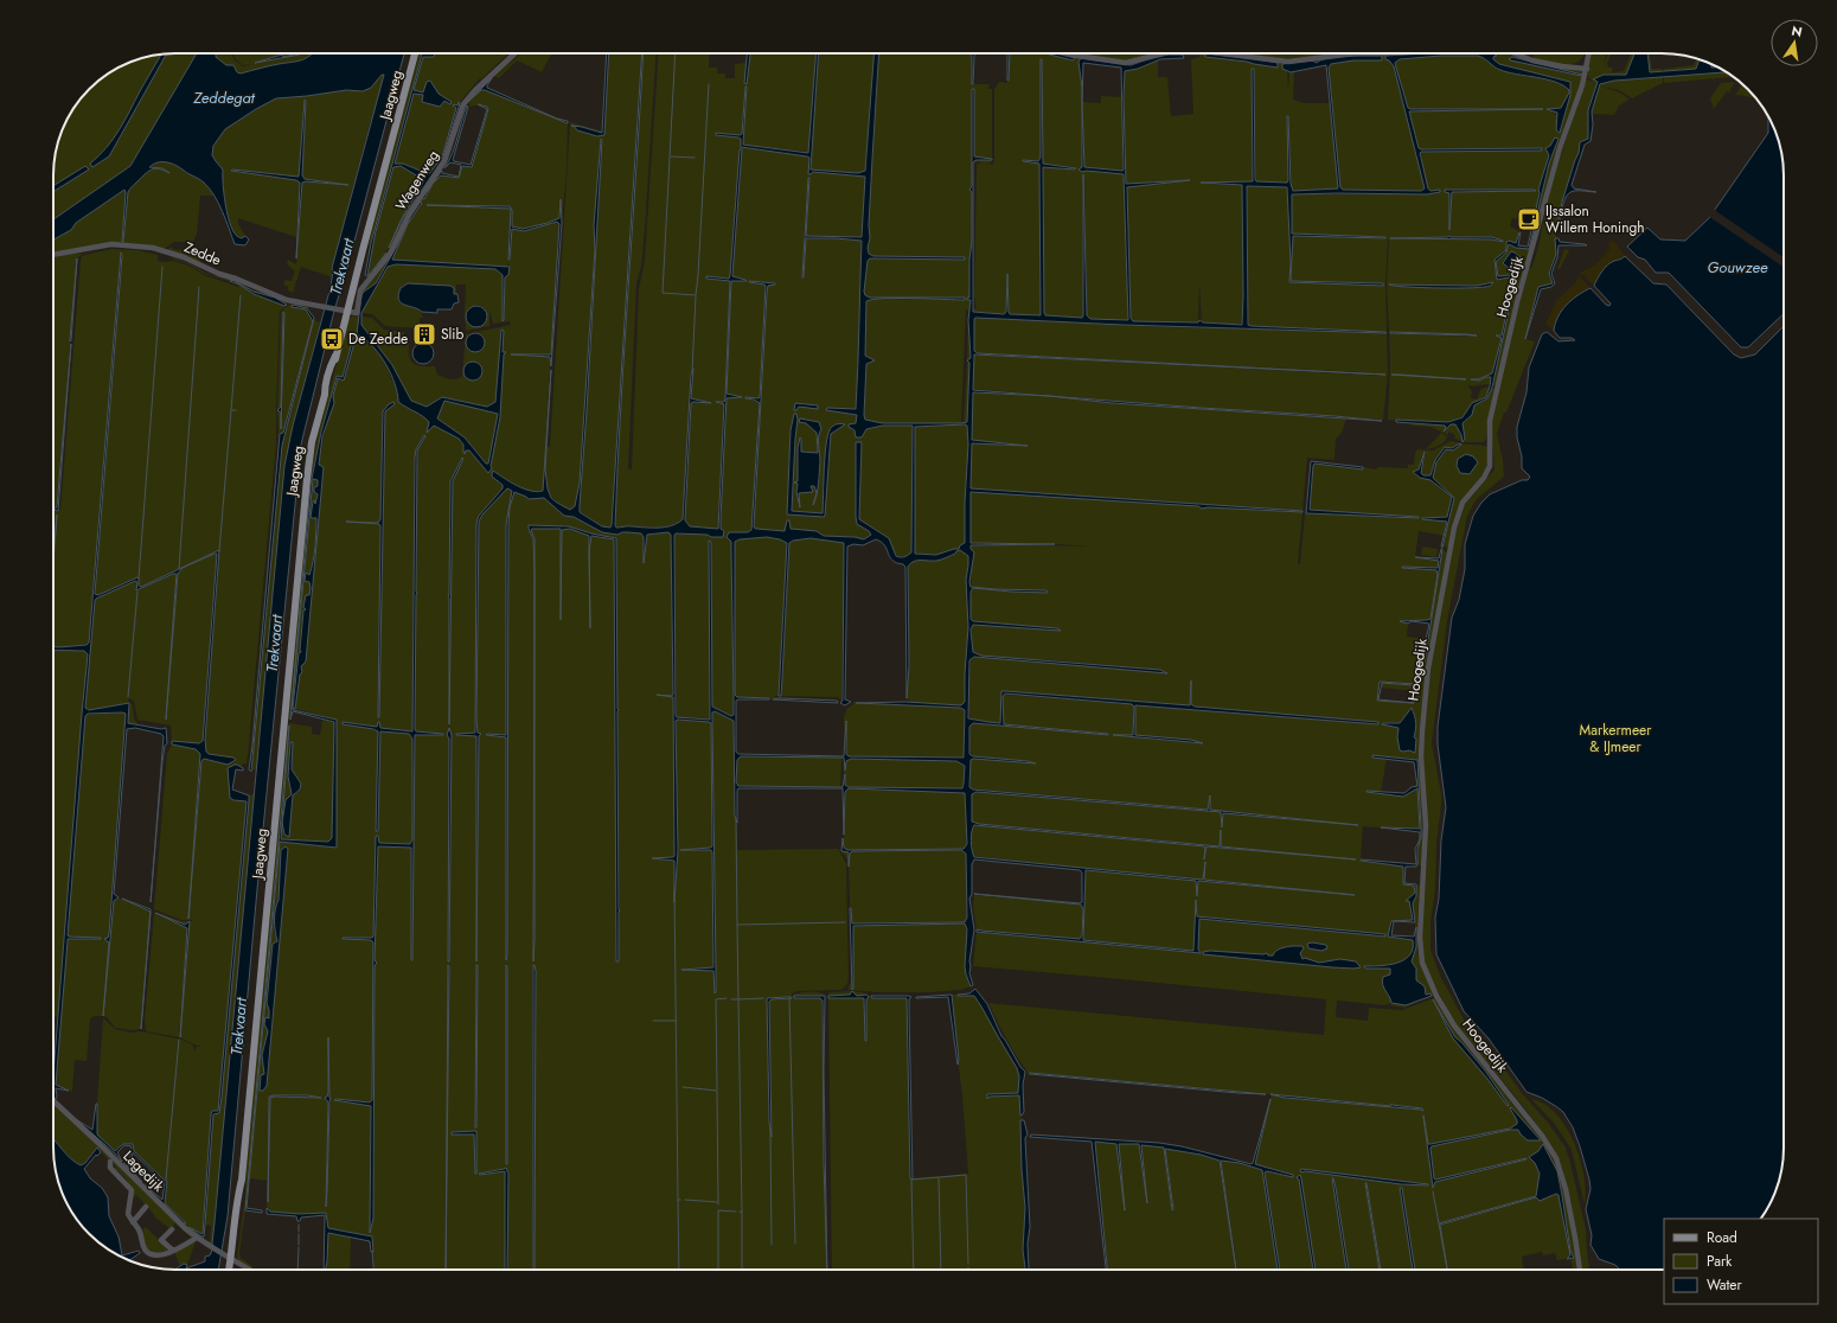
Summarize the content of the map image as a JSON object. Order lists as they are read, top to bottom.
{
  "streets": {
    "main road": ["Jaagweg"],
    "street": [
      "Wagenweg",
      "Zedde",
      "Hoogedijk",
      "Lagedijk"
    ]
  },
  "crossings": [
    ["Jaagweg", "Zedde"],
    ["Jaagweg", "Lagedijk"],
    ["Wagenweg", "Zedde"]
  ],
  "water": ["Zeddegat", "Trekvaart", "Gouwzee"],
  "parks": ["Markermeer & IJmeer"],
  "places": {
    "cafe": ["IJssalon Willem Honingh"],
    "building": ["Slib"],
    "bus stop": ["De Zedde"]
  },
  "legend": ["Road", "Park", "Water"],
  "north": "top"
}
